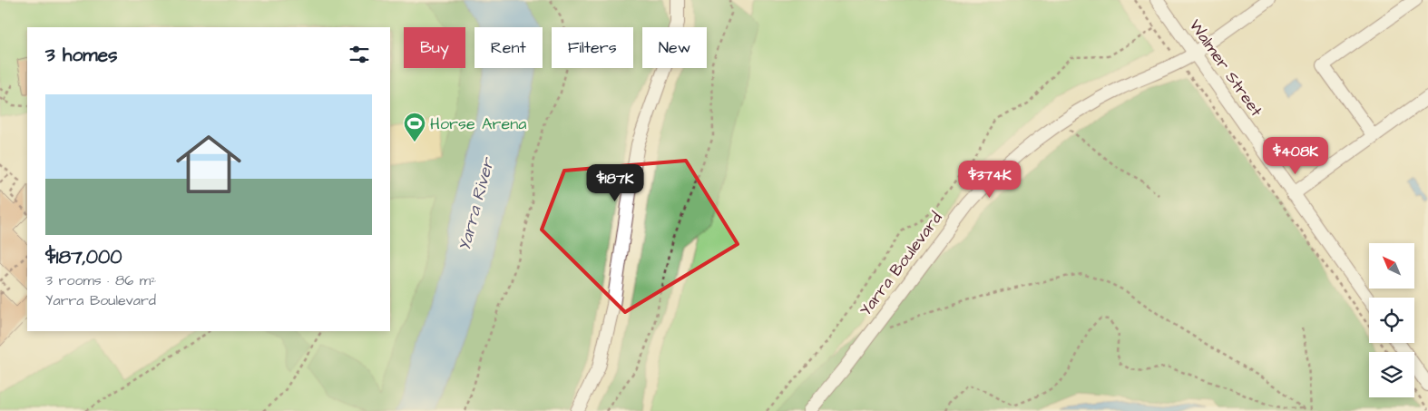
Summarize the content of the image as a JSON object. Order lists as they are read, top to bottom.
{
  "streets": {
    "street": ["Walmer Street", "Yarra Boulevard"]
  },
  "crossings": [
    ["Walmer Street", "Yarra Boulevard"]
  ],
  "water": ["Yarra River"],
  "places": {
    "sports": ["Horse Arena"]
  },
  "north": "top left",
  "page": {
    "chip": [
      "Buy",
      "Rent",
      "Filters",
      "New"
    ],
    "heading": "3 homes",
    "list": [
      {
        "name": "$187,000",
        "note": "3 rooms · 86 m² · Yarra Boulevard"
      }
    ],
    "price": ["$408K", "$374K", "$187K"]
  }
}
